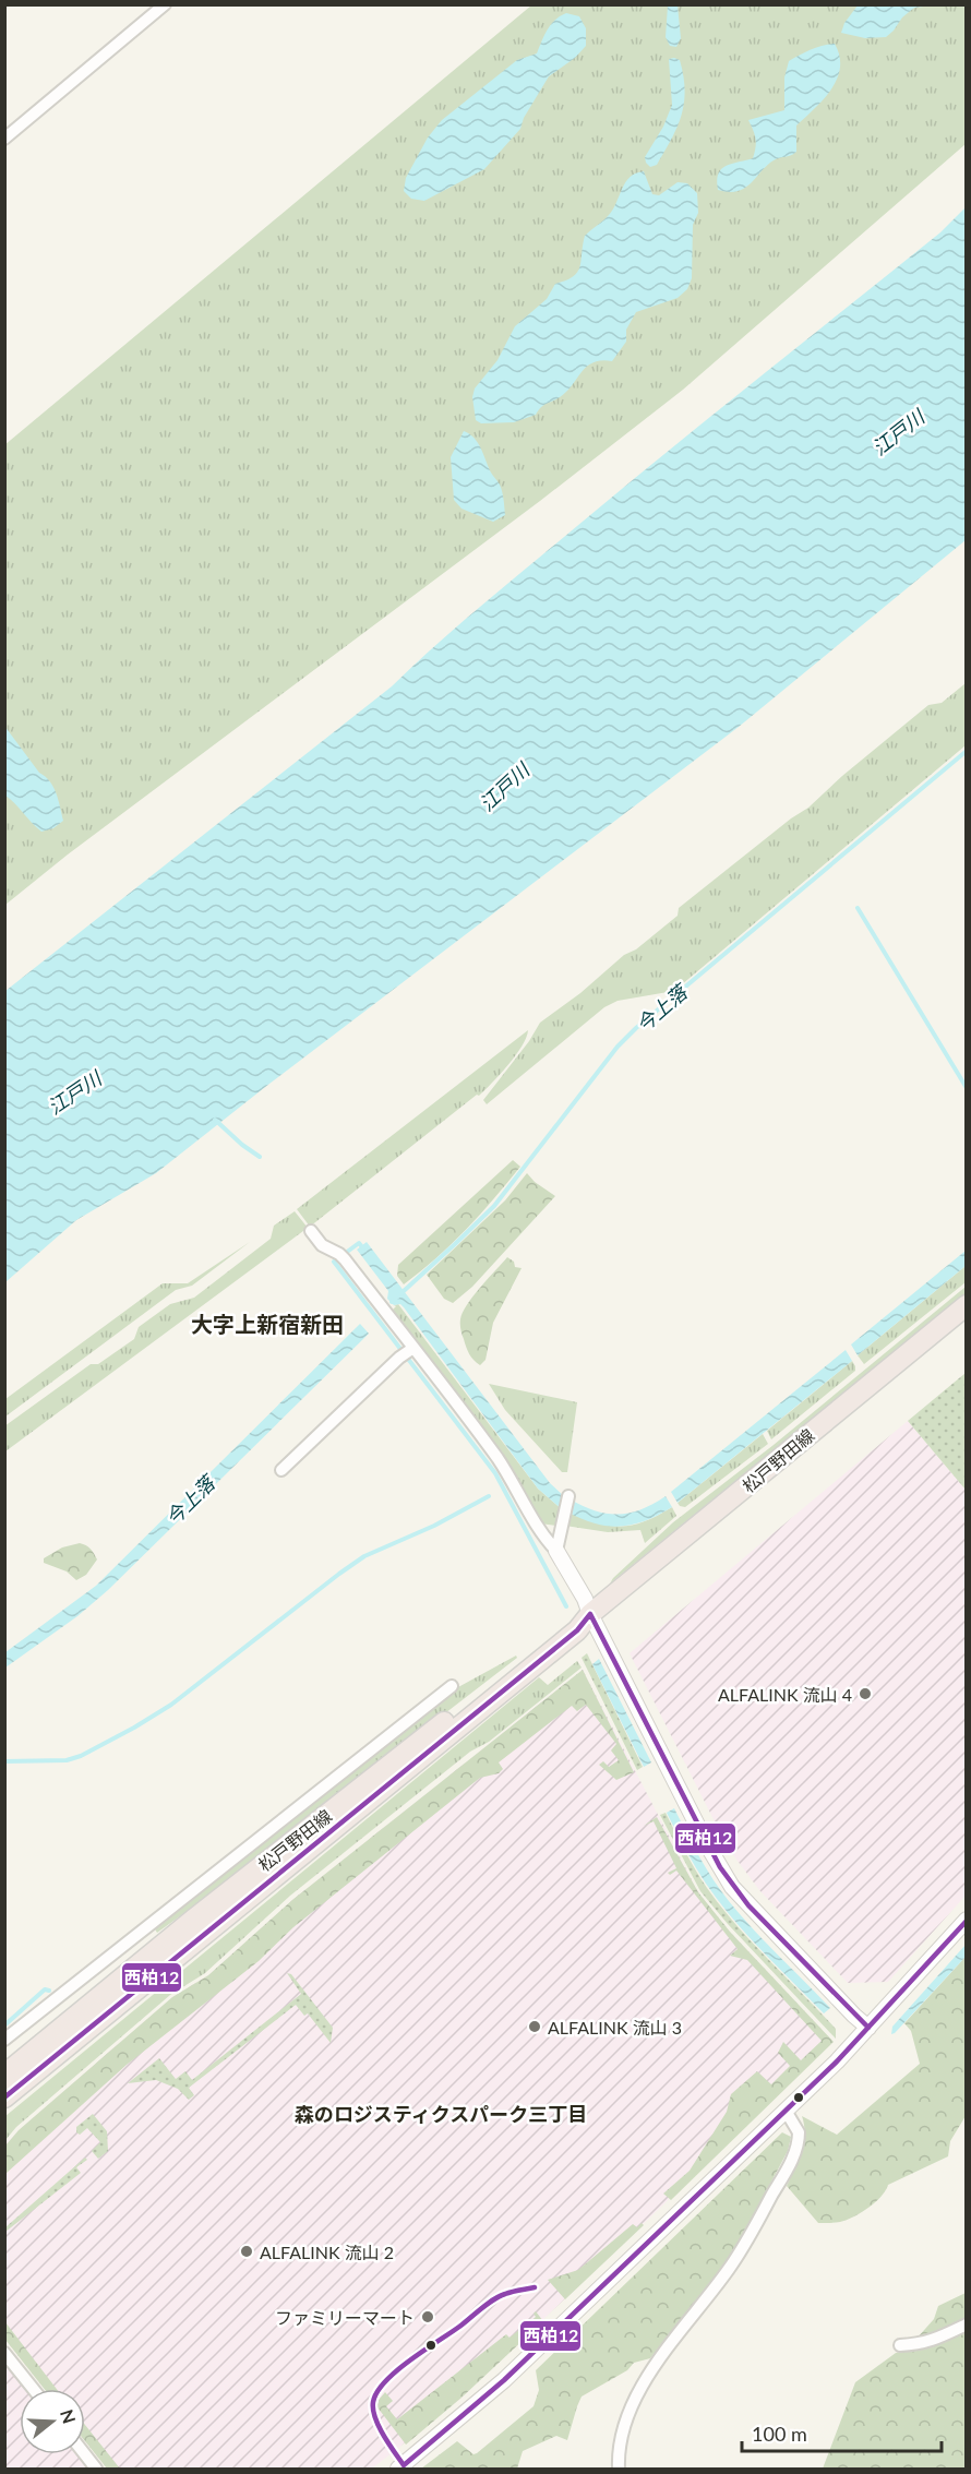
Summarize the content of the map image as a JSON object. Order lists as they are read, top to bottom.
{
  "streets": {
    "main road": ["松戸野田線"]
  },
  "districts": ["大字上新宿新田", "森のロジスティクスパーク三丁目"],
  "water": ["江戸川", "今上落"],
  "places": [
    "ALFALINK 流山 4",
    "ALFALINK 流山 3",
    "ALFALINK 流山 2",
    "ファミリーマート"
  ],
  "lines": ["transit line 西柏12"],
  "scale_bar": "100 m",
  "north": "right"
}
